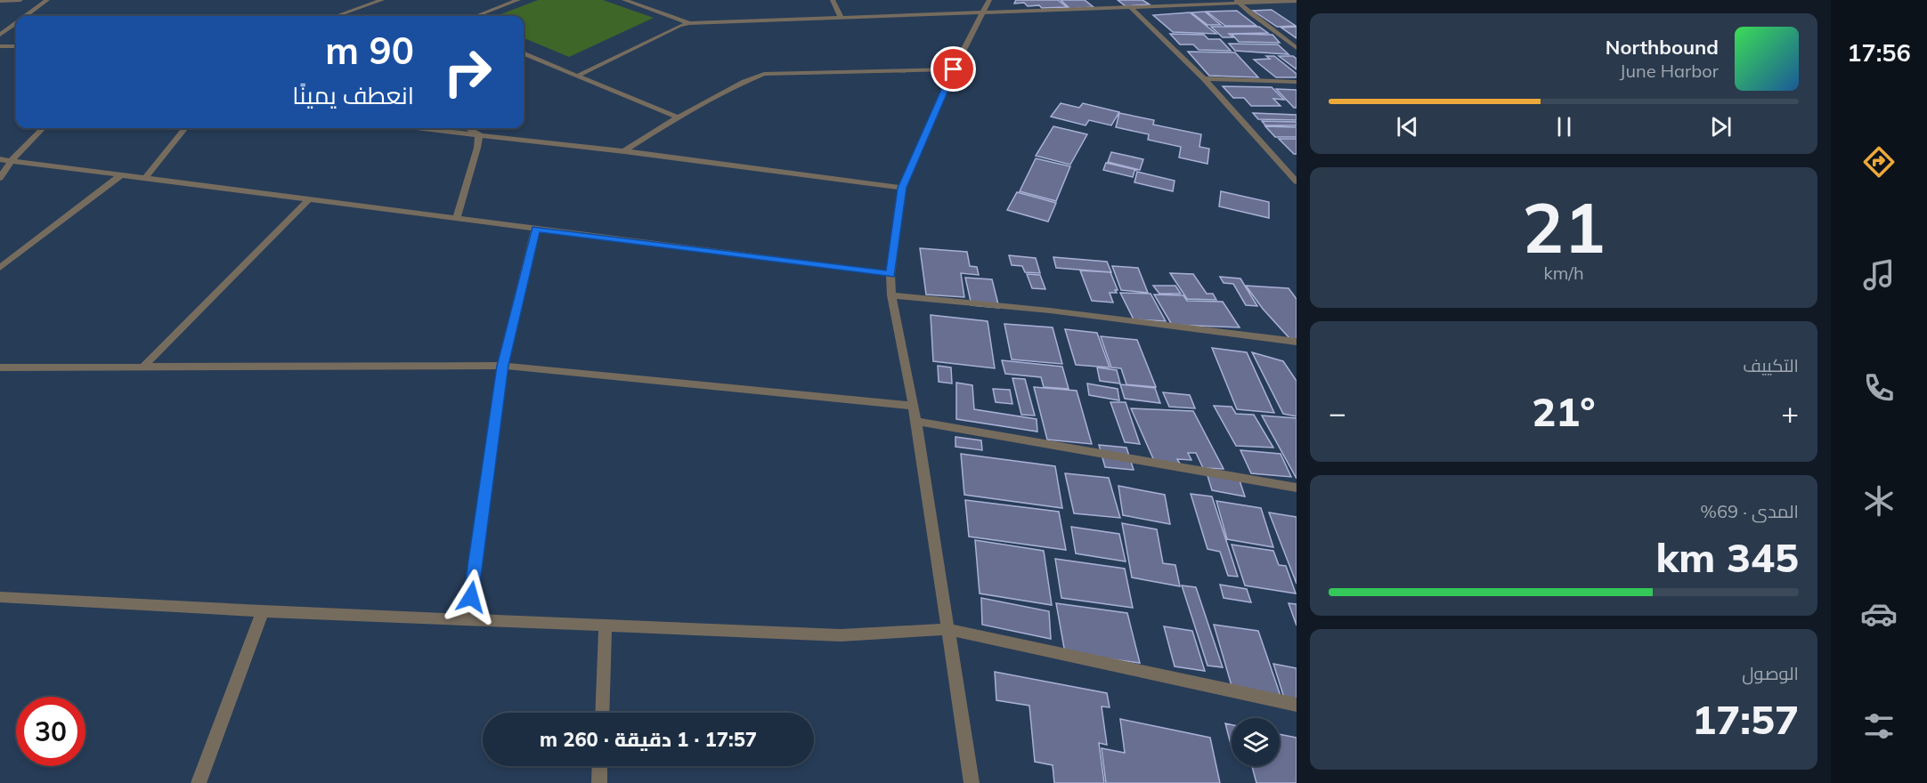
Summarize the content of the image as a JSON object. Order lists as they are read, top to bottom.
{
  "page": {
    "tabs": "17:56",
    "turn": ["90 m", "انعطف يمينًا"],
    "song": ["Northbound", "June Harbor"],
    "tile": [
      ["21", "km/h"],
      "التكييف",
      ["المدى · 69%", "345 km"],
      ["الوصول", "17:57"]
    ],
    "heat": ["−", "21°", "+"],
    "limit": "30",
    "trip": "17:57 · 1 دقيقة · 260 m"
  }
}
